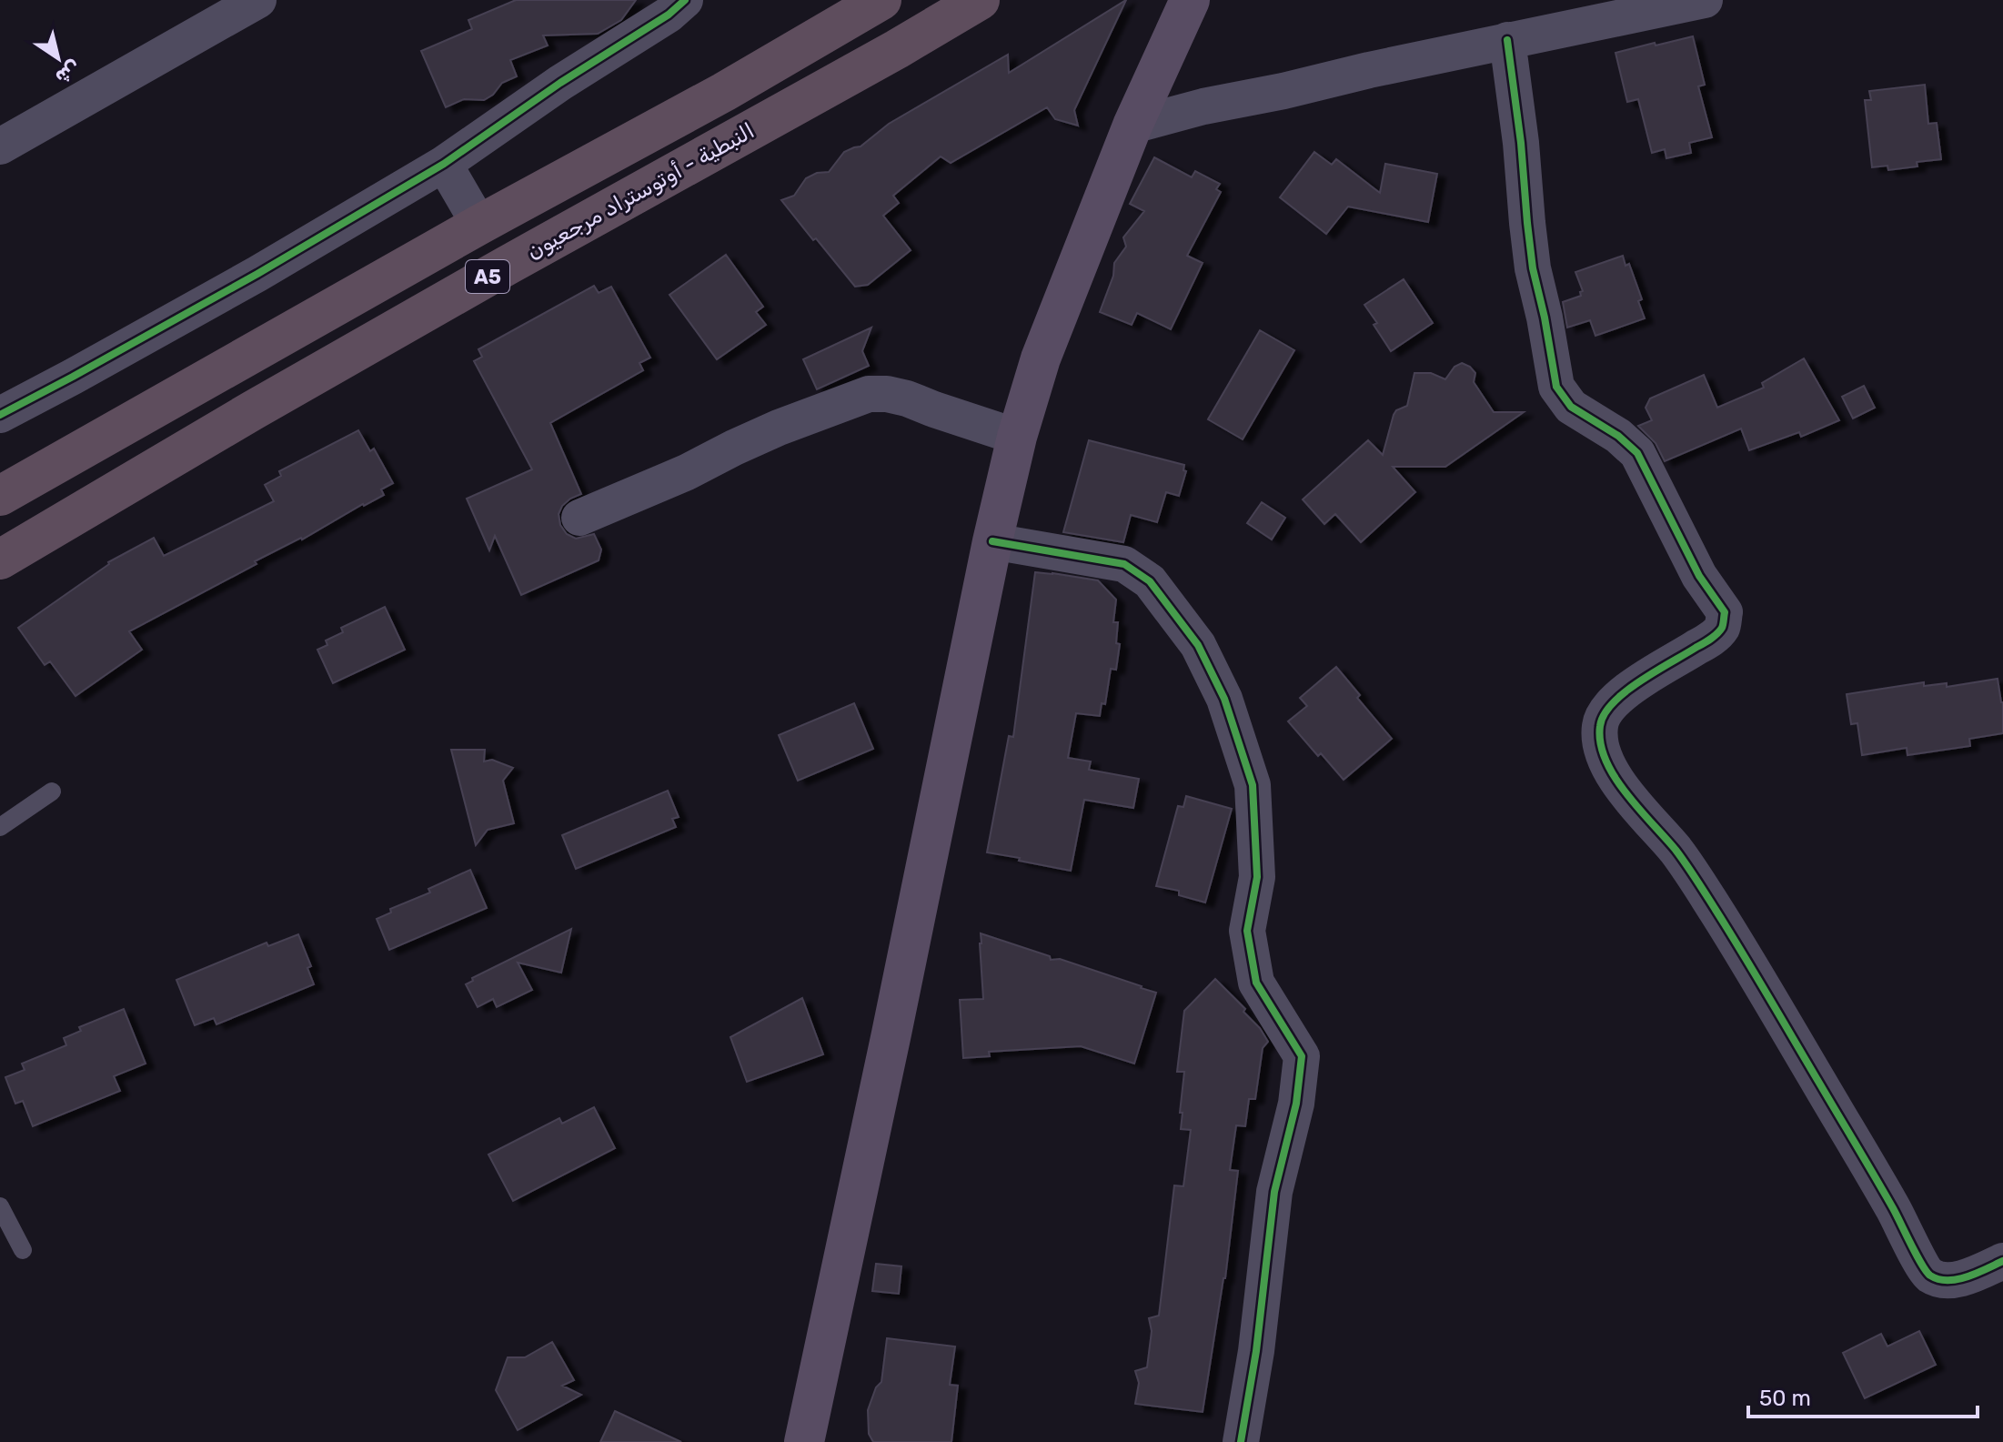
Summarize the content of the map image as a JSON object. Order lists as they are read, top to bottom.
{
  "streets": {
    "highway": ["النبطية - أوتوستراد مرجعيون", "A5"]
  },
  "scale_bar": "50 m",
  "north": "bottom right"
}
